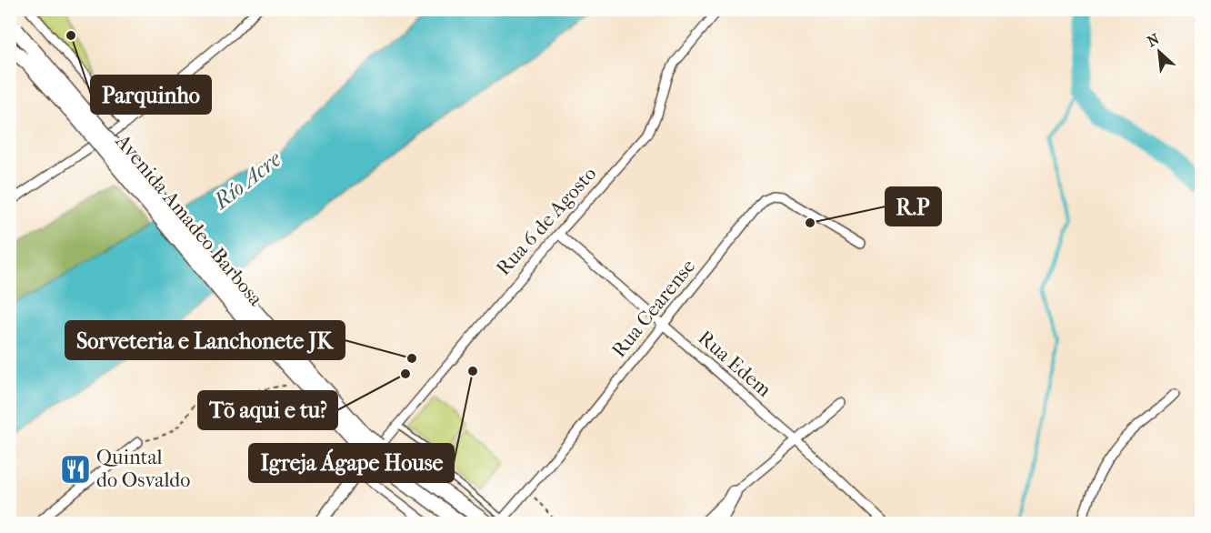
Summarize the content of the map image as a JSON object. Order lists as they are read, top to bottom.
{
  "streets": {
    "main road": ["Avenida Amadeo Barbosa"],
    "street": ["Rua 6 de Agosto", "Rua Cearense", "Rua Edem"]
  },
  "crossings": [
    ["Avenida Amadeo Barbosa", "Rua 6 de Agosto"],
    ["Rua 6 de Agosto", "Rua Edem"],
    ["Rua Cearense", "Rua Edem"]
  ],
  "water": ["Río Acre"],
  "places": {
    "other": [
      "Parquinho",
      "R.P",
      "Sorveteria e Lanchonete JK",
      "Igreja Ágape House",
      "Tõ aqui e tu?"
    ],
    "restaurant": ["Quintal do Osvaldo"]
  },
  "north": "top left"
}
